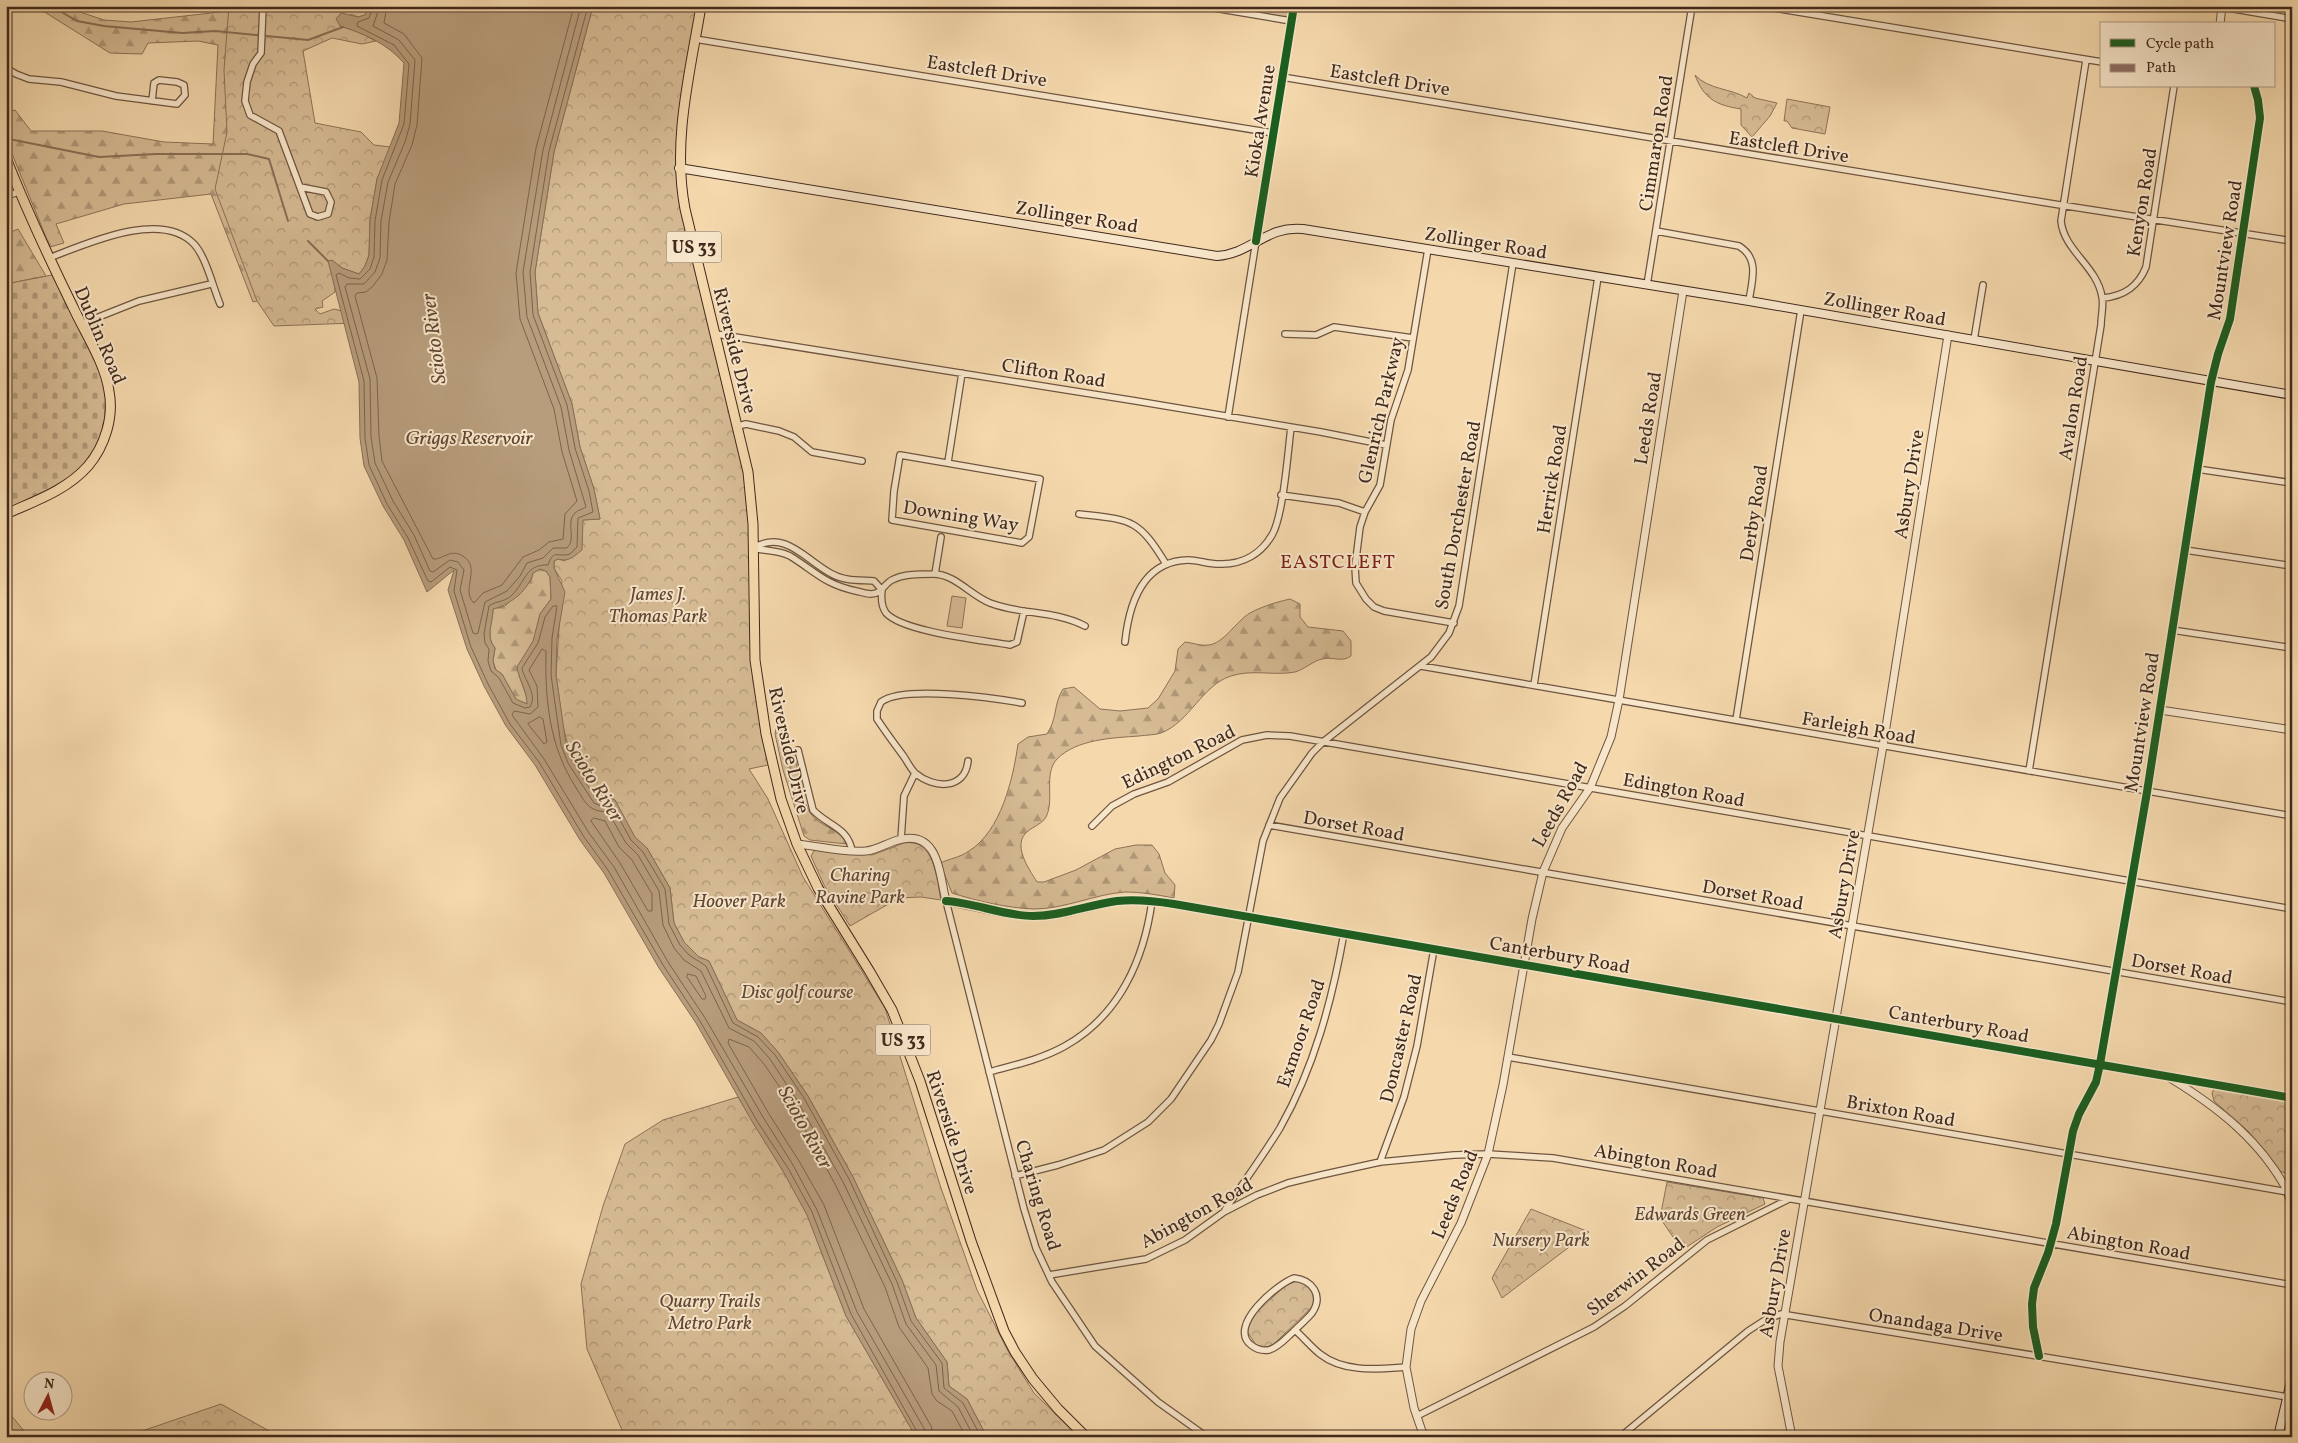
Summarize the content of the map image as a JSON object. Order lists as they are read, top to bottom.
{
  "streets": {
    "main road": [
      "Zollinger Road",
      "US 33",
      "Dublin Road",
      "Riverside Drive"
    ],
    "street": [
      "Eastcleft Drive",
      "Kioka Avenue",
      "Cimmaron Road",
      "Kenyon Road",
      "Mountview Road",
      "Clifton Road",
      "Avalon Road",
      "Glenrich Parkway",
      "Leeds Road",
      "Herrick Road",
      "Asbury Drive",
      "Derby Road",
      "Downing Way",
      "South Dorchester Road",
      "Farleigh Road",
      "Edington Road",
      "Dorset Road",
      "Canterbury Road",
      "Exmoor Road",
      "Doncaster Road",
      "Brixton Road",
      "Abington Road",
      "Charing Road",
      "Sherwin Road",
      "Onandaga Drive"
    ]
  },
  "crossings": [
    ["Eastcleft Drive", "Kioka Avenue"],
    ["Eastcleft Drive", "Cimmaron Road"],
    ["Eastcleft Drive", "Kenyon Road"],
    ["Eastcleft Drive", "Mountview Road"],
    ["Eastcleft Drive", "Riverside Drive"],
    ["Kioka Avenue", "Zollinger Road"],
    ["Kioka Avenue", "Clifton Road"],
    ["Cimmaron Road", "Zollinger Road"],
    ["Kenyon Road", "Avalon Road"],
    ["Zollinger Road", "Mountview Road"],
    ["Zollinger Road", "Riverside Drive"],
    ["Zollinger Road", "Avalon Road"],
    ["Zollinger Road", "Glenrich Parkway"],
    ["Zollinger Road", "Leeds Road"],
    ["Zollinger Road", "Herrick Road"],
    ["Zollinger Road", "Asbury Drive"],
    ["Zollinger Road", "Derby Road"],
    ["Zollinger Road", "South Dorchester Road"],
    ["Mountview Road", "Farleigh Road"],
    ["Mountview Road", "Edington Road"],
    ["Mountview Road", "Dorset Road"],
    ["Mountview Road", "Canterbury Road"],
    ["Mountview Road", "Brixton Road"],
    ["Mountview Road", "Abington Road"],
    ["Mountview Road", "Onandaga Drive"],
    ["Riverside Drive", "Clifton Road"],
    ["Clifton Road", "Glenrich Parkway"],
    ["Avalon Road", "Farleigh Road"],
    ["Glenrich Parkway", "South Dorchester Road"],
    ["Leeds Road", "Farleigh Road"],
    ["Leeds Road", "Edington Road"],
    ["Leeds Road", "Dorset Road"],
    ["Leeds Road", "Canterbury Road"],
    ["Leeds Road", "Brixton Road"],
    ["Leeds Road", "Abington Road"],
    ["Leeds Road", "Sherwin Road"],
    ["Herrick Road", "Farleigh Road"],
    ["Asbury Drive", "Farleigh Road"],
    ["Asbury Drive", "Edington Road"],
    ["Asbury Drive", "Dorset Road"],
    ["Asbury Drive", "Canterbury Road"],
    ["Asbury Drive", "Brixton Road"],
    ["Asbury Drive", "Abington Road"],
    ["Asbury Drive", "Onandaga Drive"],
    ["Derby Road", "Farleigh Road"],
    ["South Dorchester Road", "Farleigh Road"],
    ["South Dorchester Road", "Edington Road"],
    ["South Dorchester Road", "Dorset Road"],
    ["South Dorchester Road", "Canterbury Road"],
    ["South Dorchester Road", "Charing Road"],
    ["Canterbury Road", "Exmoor Road"],
    ["Canterbury Road", "Doncaster Road"],
    ["Canterbury Road", "Brixton Road"],
    ["Canterbury Road", "Charing Road"],
    ["Exmoor Road", "Abington Road"],
    ["Doncaster Road", "Abington Road"],
    ["Abington Road", "Charing Road"],
    ["Abington Road", "Sherwin Road"]
  ],
  "districts": ["EASTCLEFT"],
  "water": ["Scioto River", "Griggs Reservoir"],
  "parks": [
    "James J. Thomas Park",
    "Charing Ravine Park",
    "Hoover Park",
    "Disc golf course",
    "Edwards Green",
    "Nursery Park",
    "Quarry Trails Metro Park"
  ],
  "legend": ["Cycle path", "Path"],
  "north": "top"
}
